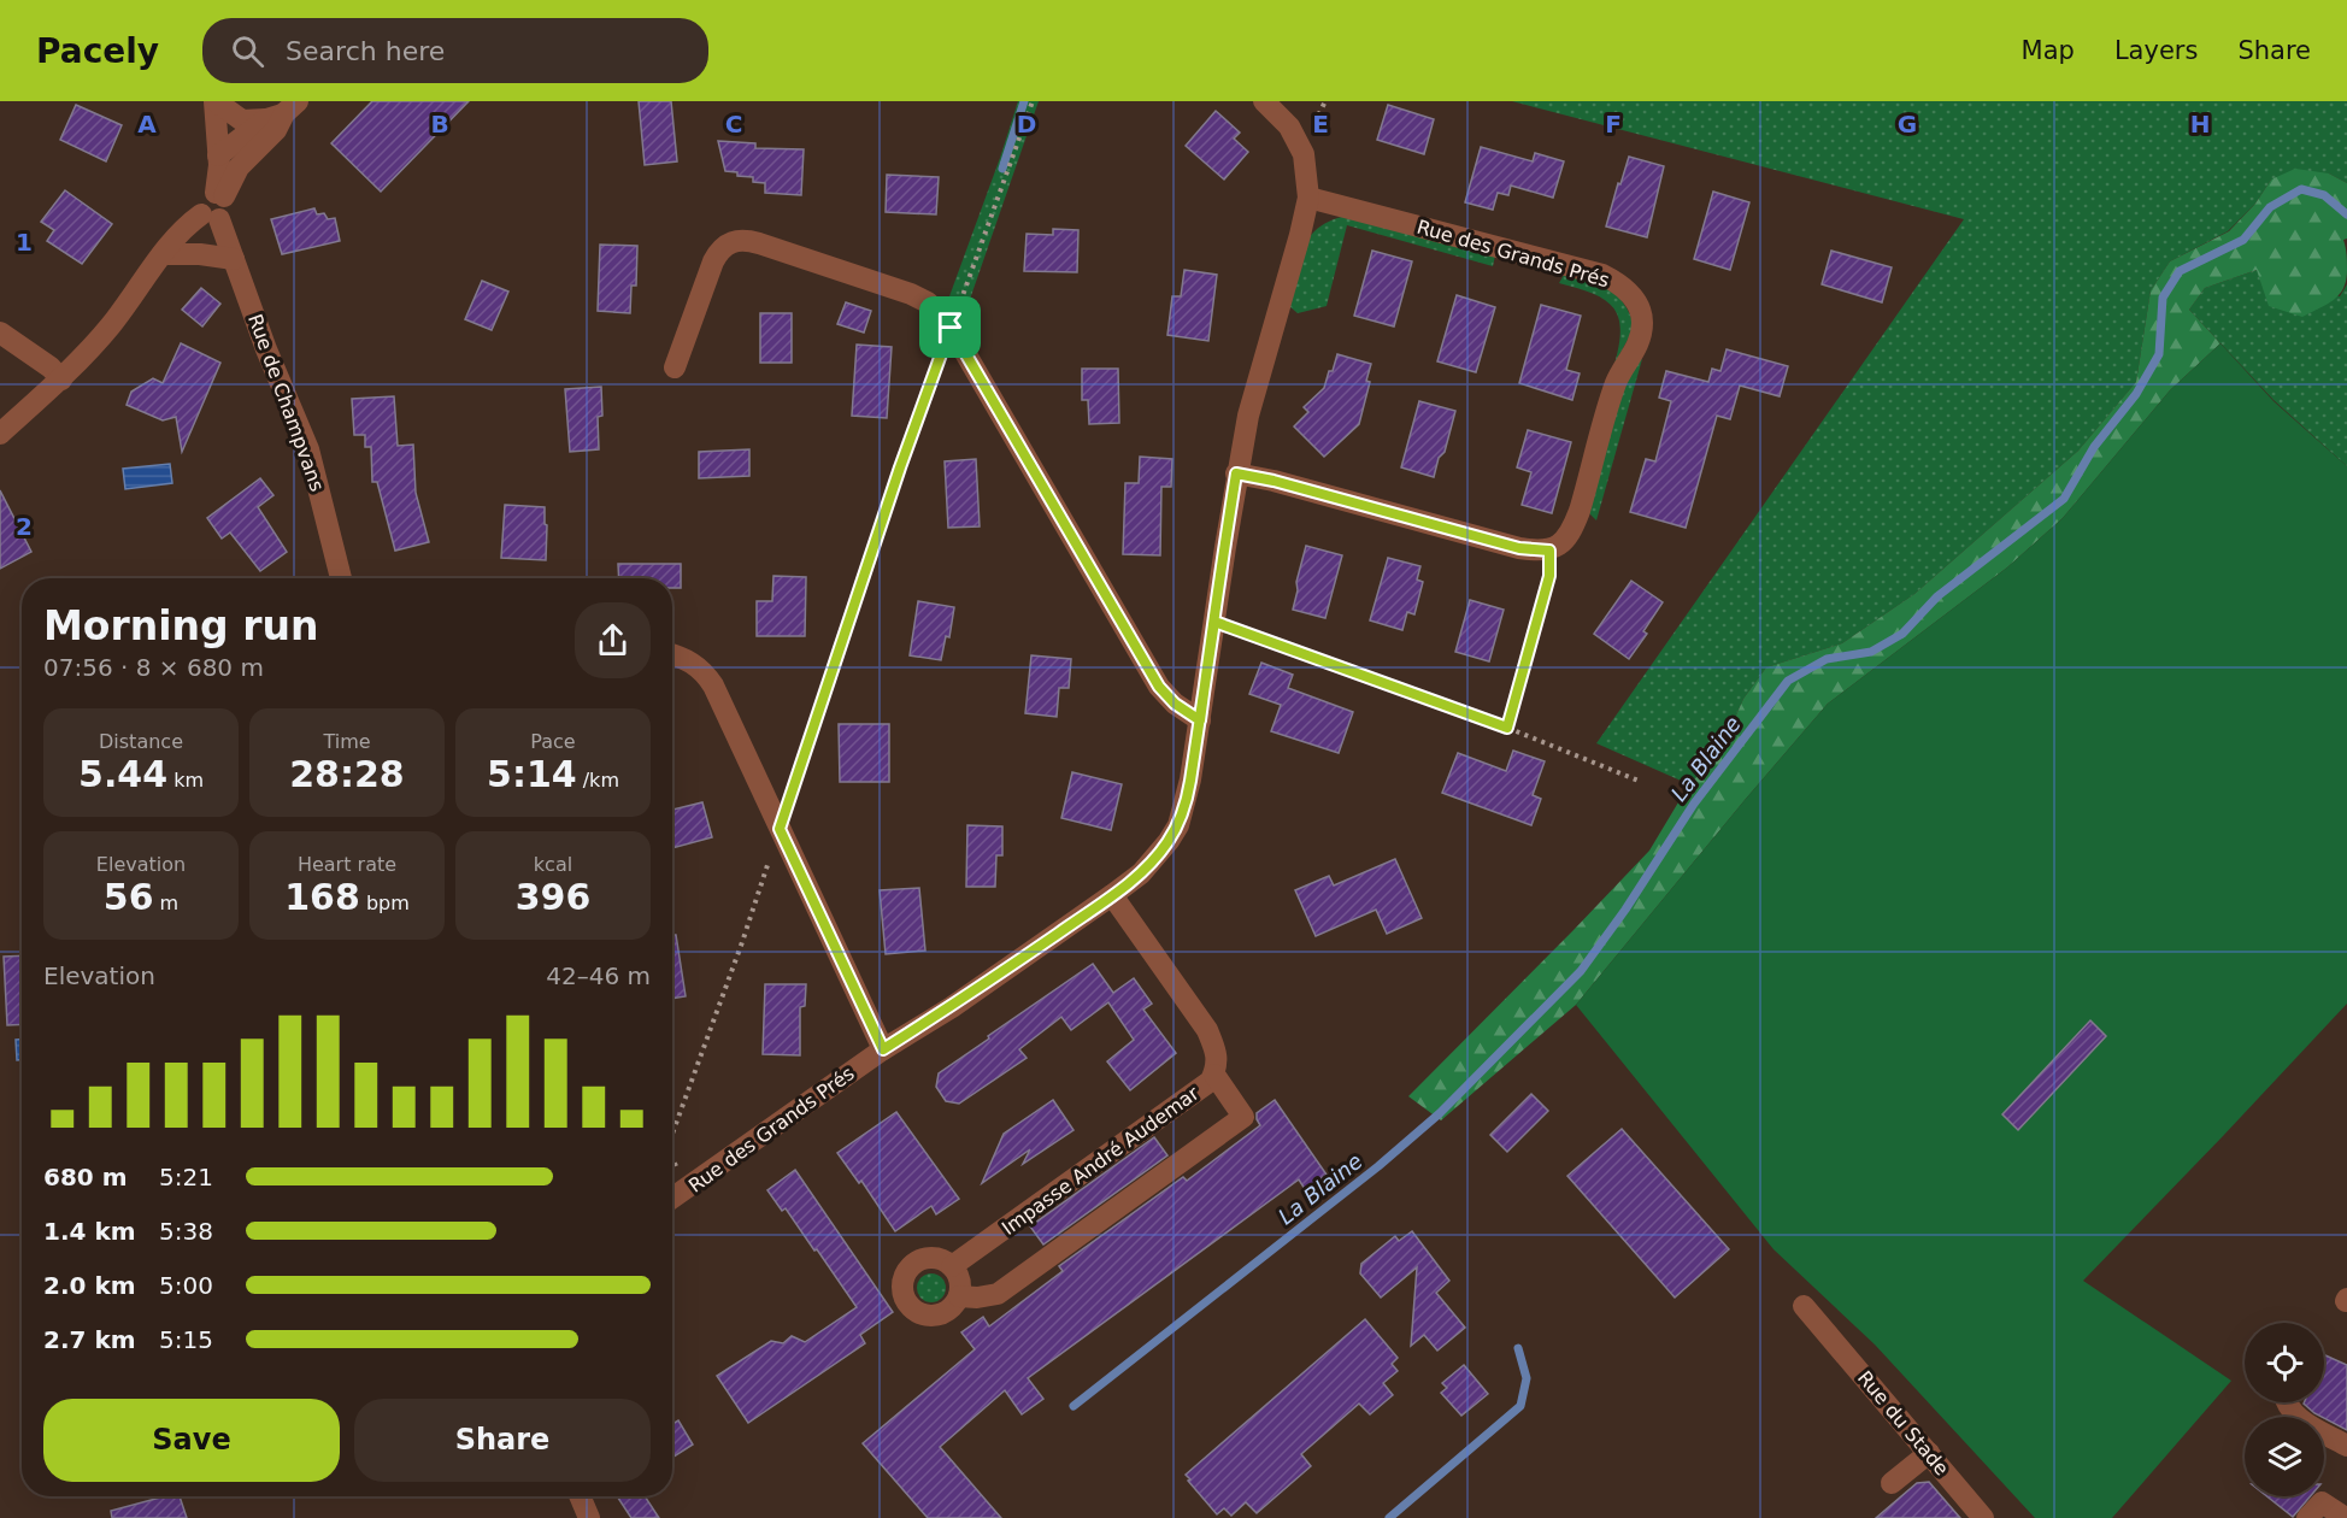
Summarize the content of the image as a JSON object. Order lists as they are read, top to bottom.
{
  "streets": {
    "street": [
      "Rue des Grands Prés",
      "Rue de Champvans",
      "Impasse André Audemar",
      "Rue du Stade"
    ]
  },
  "crossings": [
    ["Rue des Grands Prés", "Impasse André Audemar"]
  ],
  "water": ["La Blaine"],
  "page": {
    "header": "Pacely",
    "search": "Search here",
    "nav": ["Map", "Layers", "Share"],
    "heading": ["Morning run", "07:56 · 8 × 680 m"],
    "stats": [
      ["Distance", "5.44 km"],
      ["Time", "28:28"],
      ["Pace", "5:14 /km"],
      ["Elevation", "56 m"],
      ["Heart rate", "168 bpm"],
      ["kcal", "396"]
    ],
    "chart": ["Elevation", "42–46 m"],
    "list": [
      {
        "name": "680 m",
        "note": "5:21"
      },
      {
        "name": "1.4 km",
        "note": "5:38"
      },
      {
        "name": "2.0 km",
        "note": "5:00"
      },
      {
        "name": "2.7 km",
        "note": "5:15"
      }
    ],
    "buttons": ["Save", "Share"]
  },
  "grid": {
    "columns": [
      "A",
      "B",
      "C",
      "D",
      "E",
      "F",
      "G",
      "H"
    ],
    "rows": ["1", "2"]
  }
}
